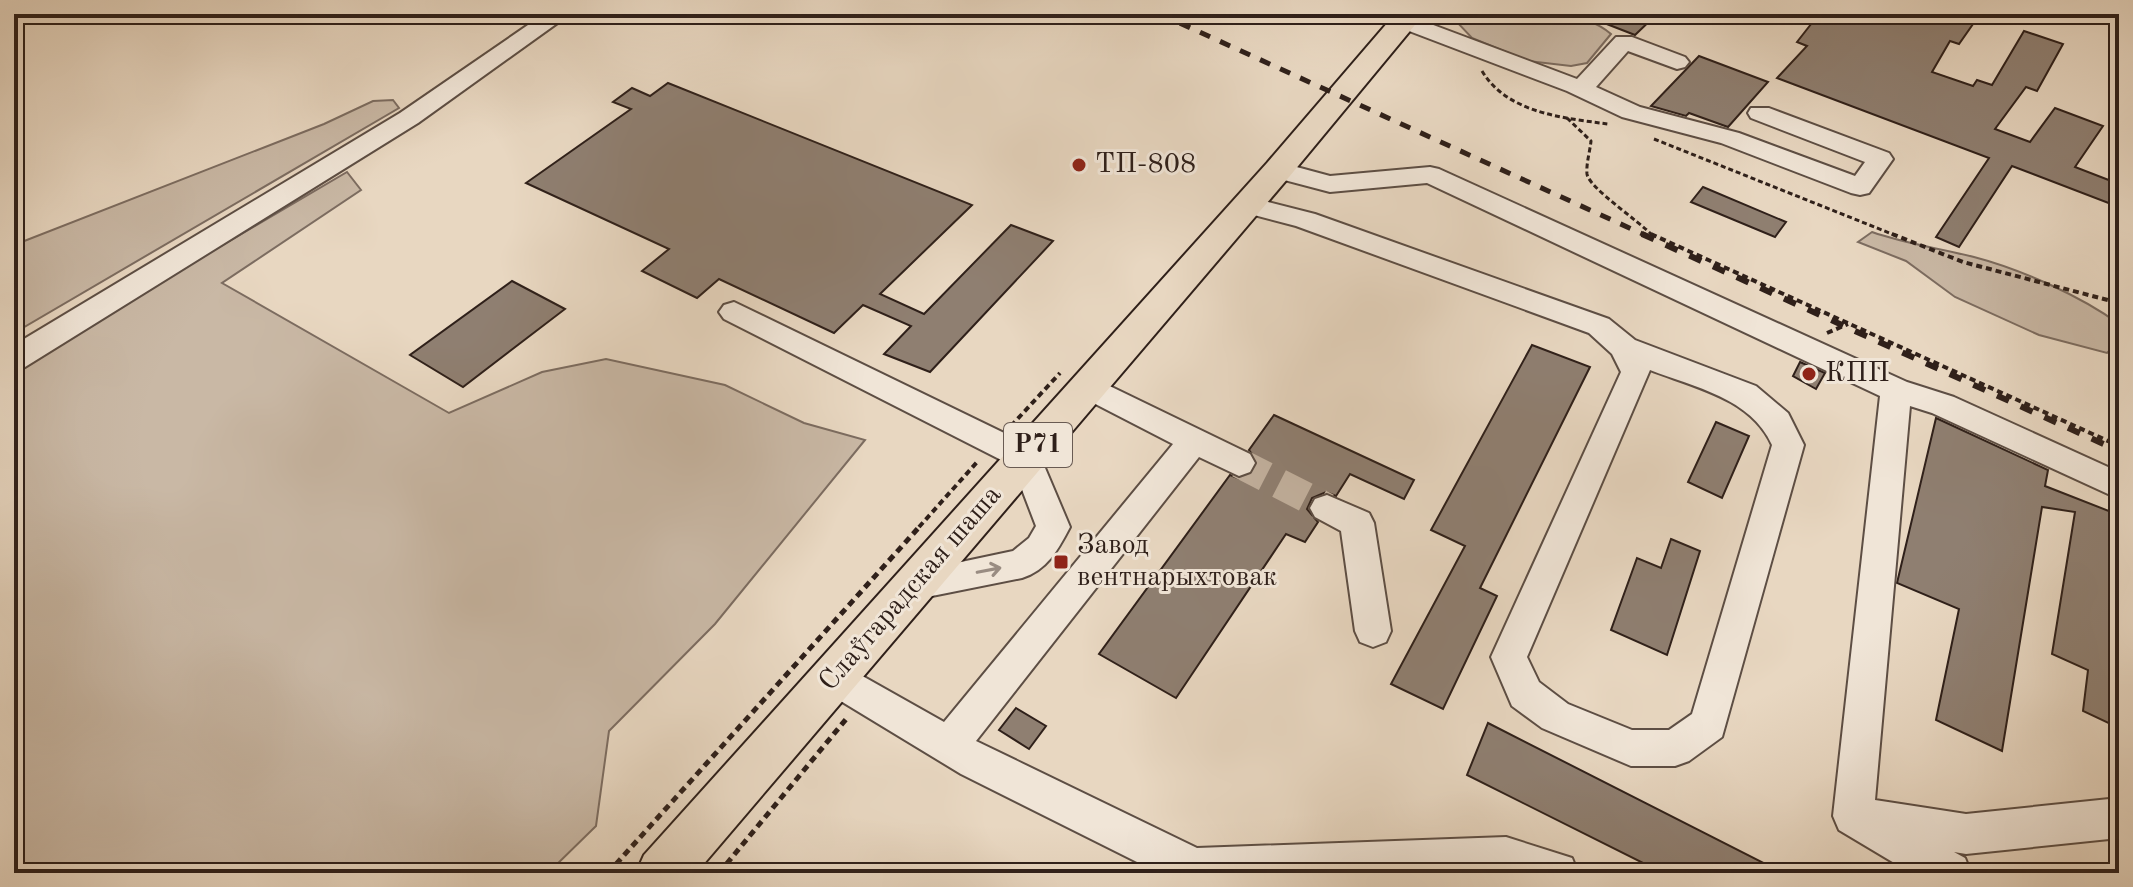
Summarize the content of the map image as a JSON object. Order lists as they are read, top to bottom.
{
  "streets": {
    "main road": ["Р71", "Слаўгарадская шаша"]
  },
  "places": {
    "other": ["ТП-808", "КПП"],
    "transit": ["Завод вентнарыхтовак"]
  }
}
